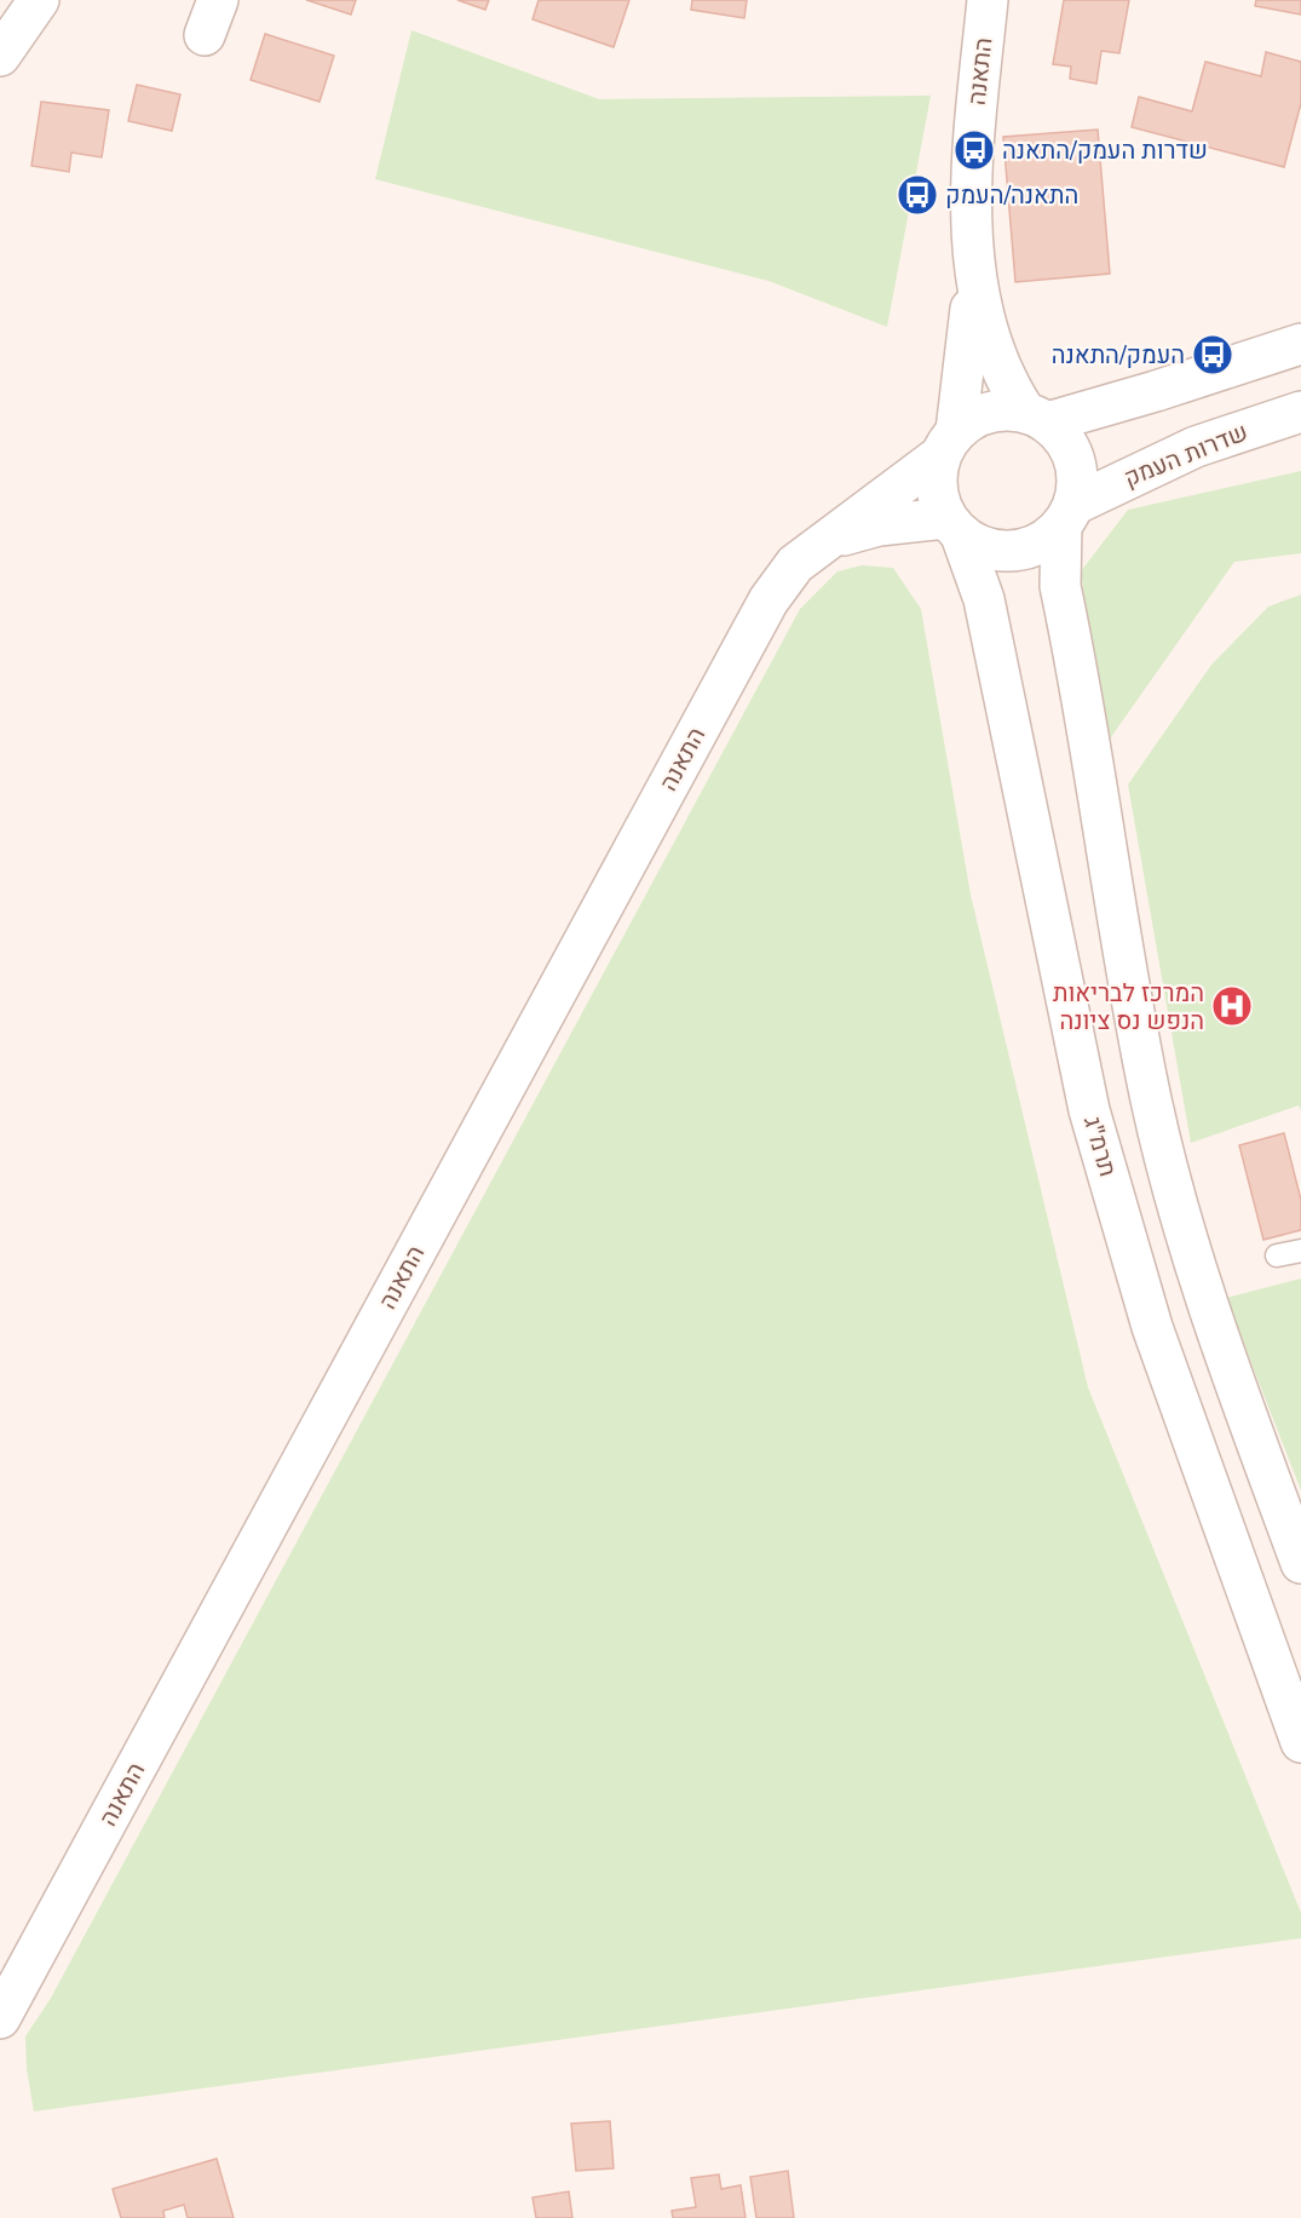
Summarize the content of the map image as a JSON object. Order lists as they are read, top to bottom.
{
  "streets": {
    "street": ["התאנה", "שדרות העמק", "תרמ\"ג"]
  },
  "crossings": [
    ["התאנה", "שדרות העמק"],
    ["התאנה", "תרמ\"ג"],
    ["שדרות העמק", "תרמ\"ג"]
  ],
  "places": {
    "bus stop": ["שדרות העמק/התאנה", "התאנה/העמק", "העמק/התאנה"],
    "hospital": ["המרכז לבריאות הנפש נס ציונה"]
  }
}
